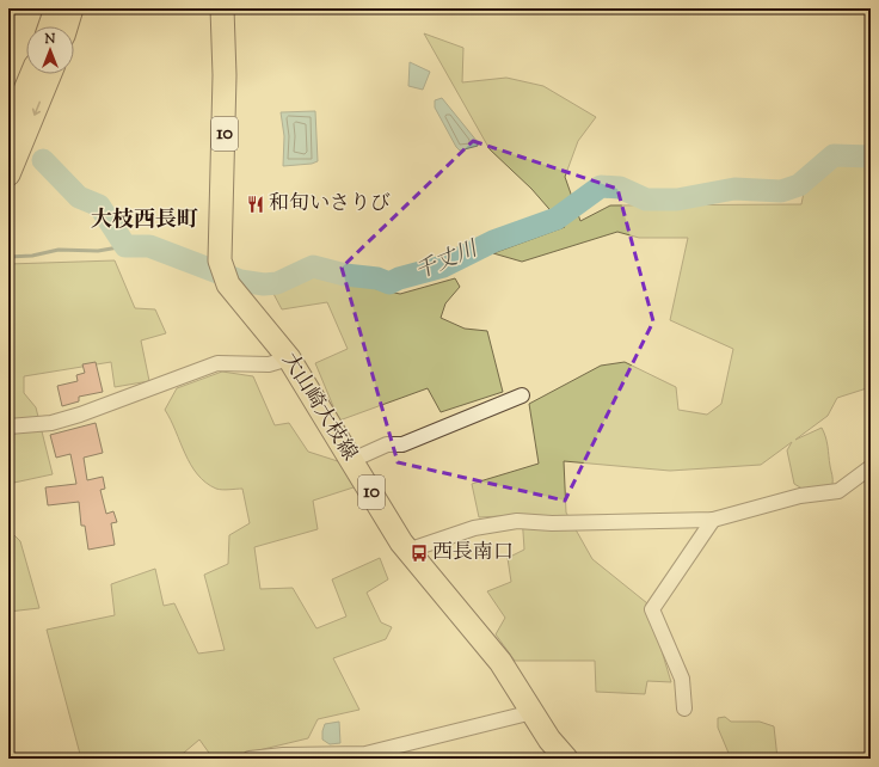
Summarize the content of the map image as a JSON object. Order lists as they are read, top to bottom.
{
  "streets": {
    "main road": ["10", "大山崎大枝線"]
  },
  "districts": ["大枝西長町"],
  "water": ["千丈川"],
  "places": {
    "restaurant": ["和旬いさりび"],
    "bus stop": ["西長南口"]
  },
  "north": "top"
}
